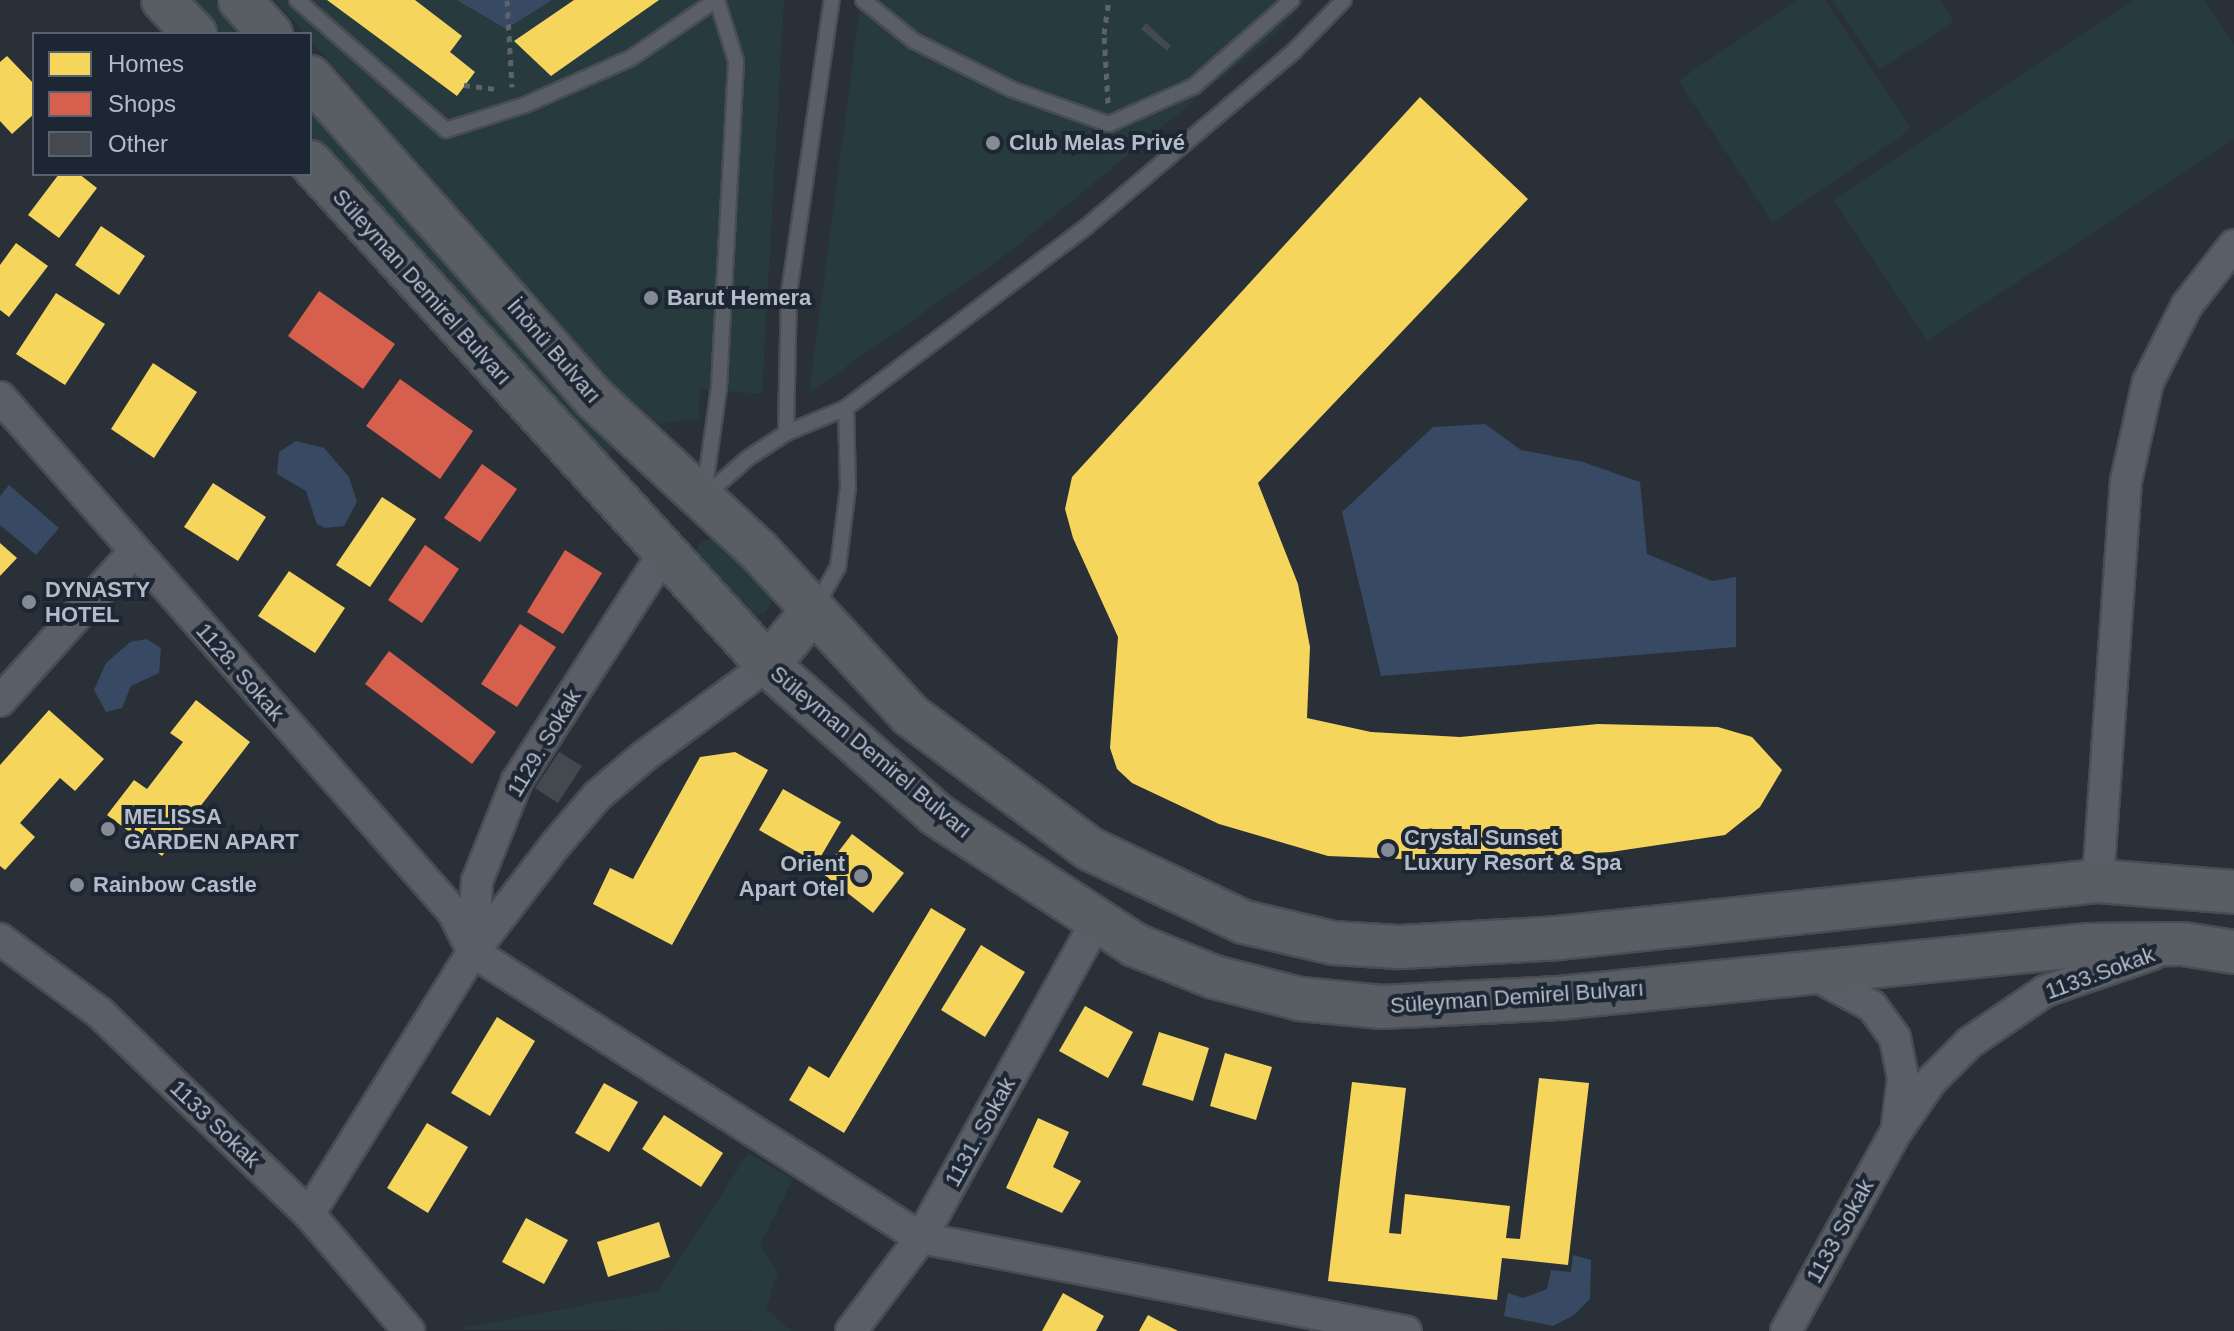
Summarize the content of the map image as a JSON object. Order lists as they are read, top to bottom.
{
  "streets": {
    "main road": ["Süleyman Demirel Bulvarı", "İnönü Bulvarı"],
    "street": [
      "1128. Sokak",
      "1129. Sokak",
      "1133.Sokak",
      "1133 Sokak",
      "1131. Sokak"
    ]
  },
  "crossings": [
    ["Süleyman Demirel Bulvarı", "1129. Sokak"],
    ["Süleyman Demirel Bulvarı", "1133.Sokak"],
    ["Süleyman Demirel Bulvarı", "1131. Sokak"],
    ["1128. Sokak", "1129. Sokak"],
    ["1129. Sokak", "1133 Sokak"],
    ["1133.Sokak", "1133 Sokak"]
  ],
  "places": [
    "Club Melas Privé",
    "Barut Hemera",
    "DYNASTY HOTEL",
    "MELISSA GARDEN APART",
    "Crystal Sunset Luxury Resort & Spa",
    "Orient Apart Otel",
    "Rainbow Castle"
  ],
  "legend": ["Homes", "Shops", "Other"]
}
